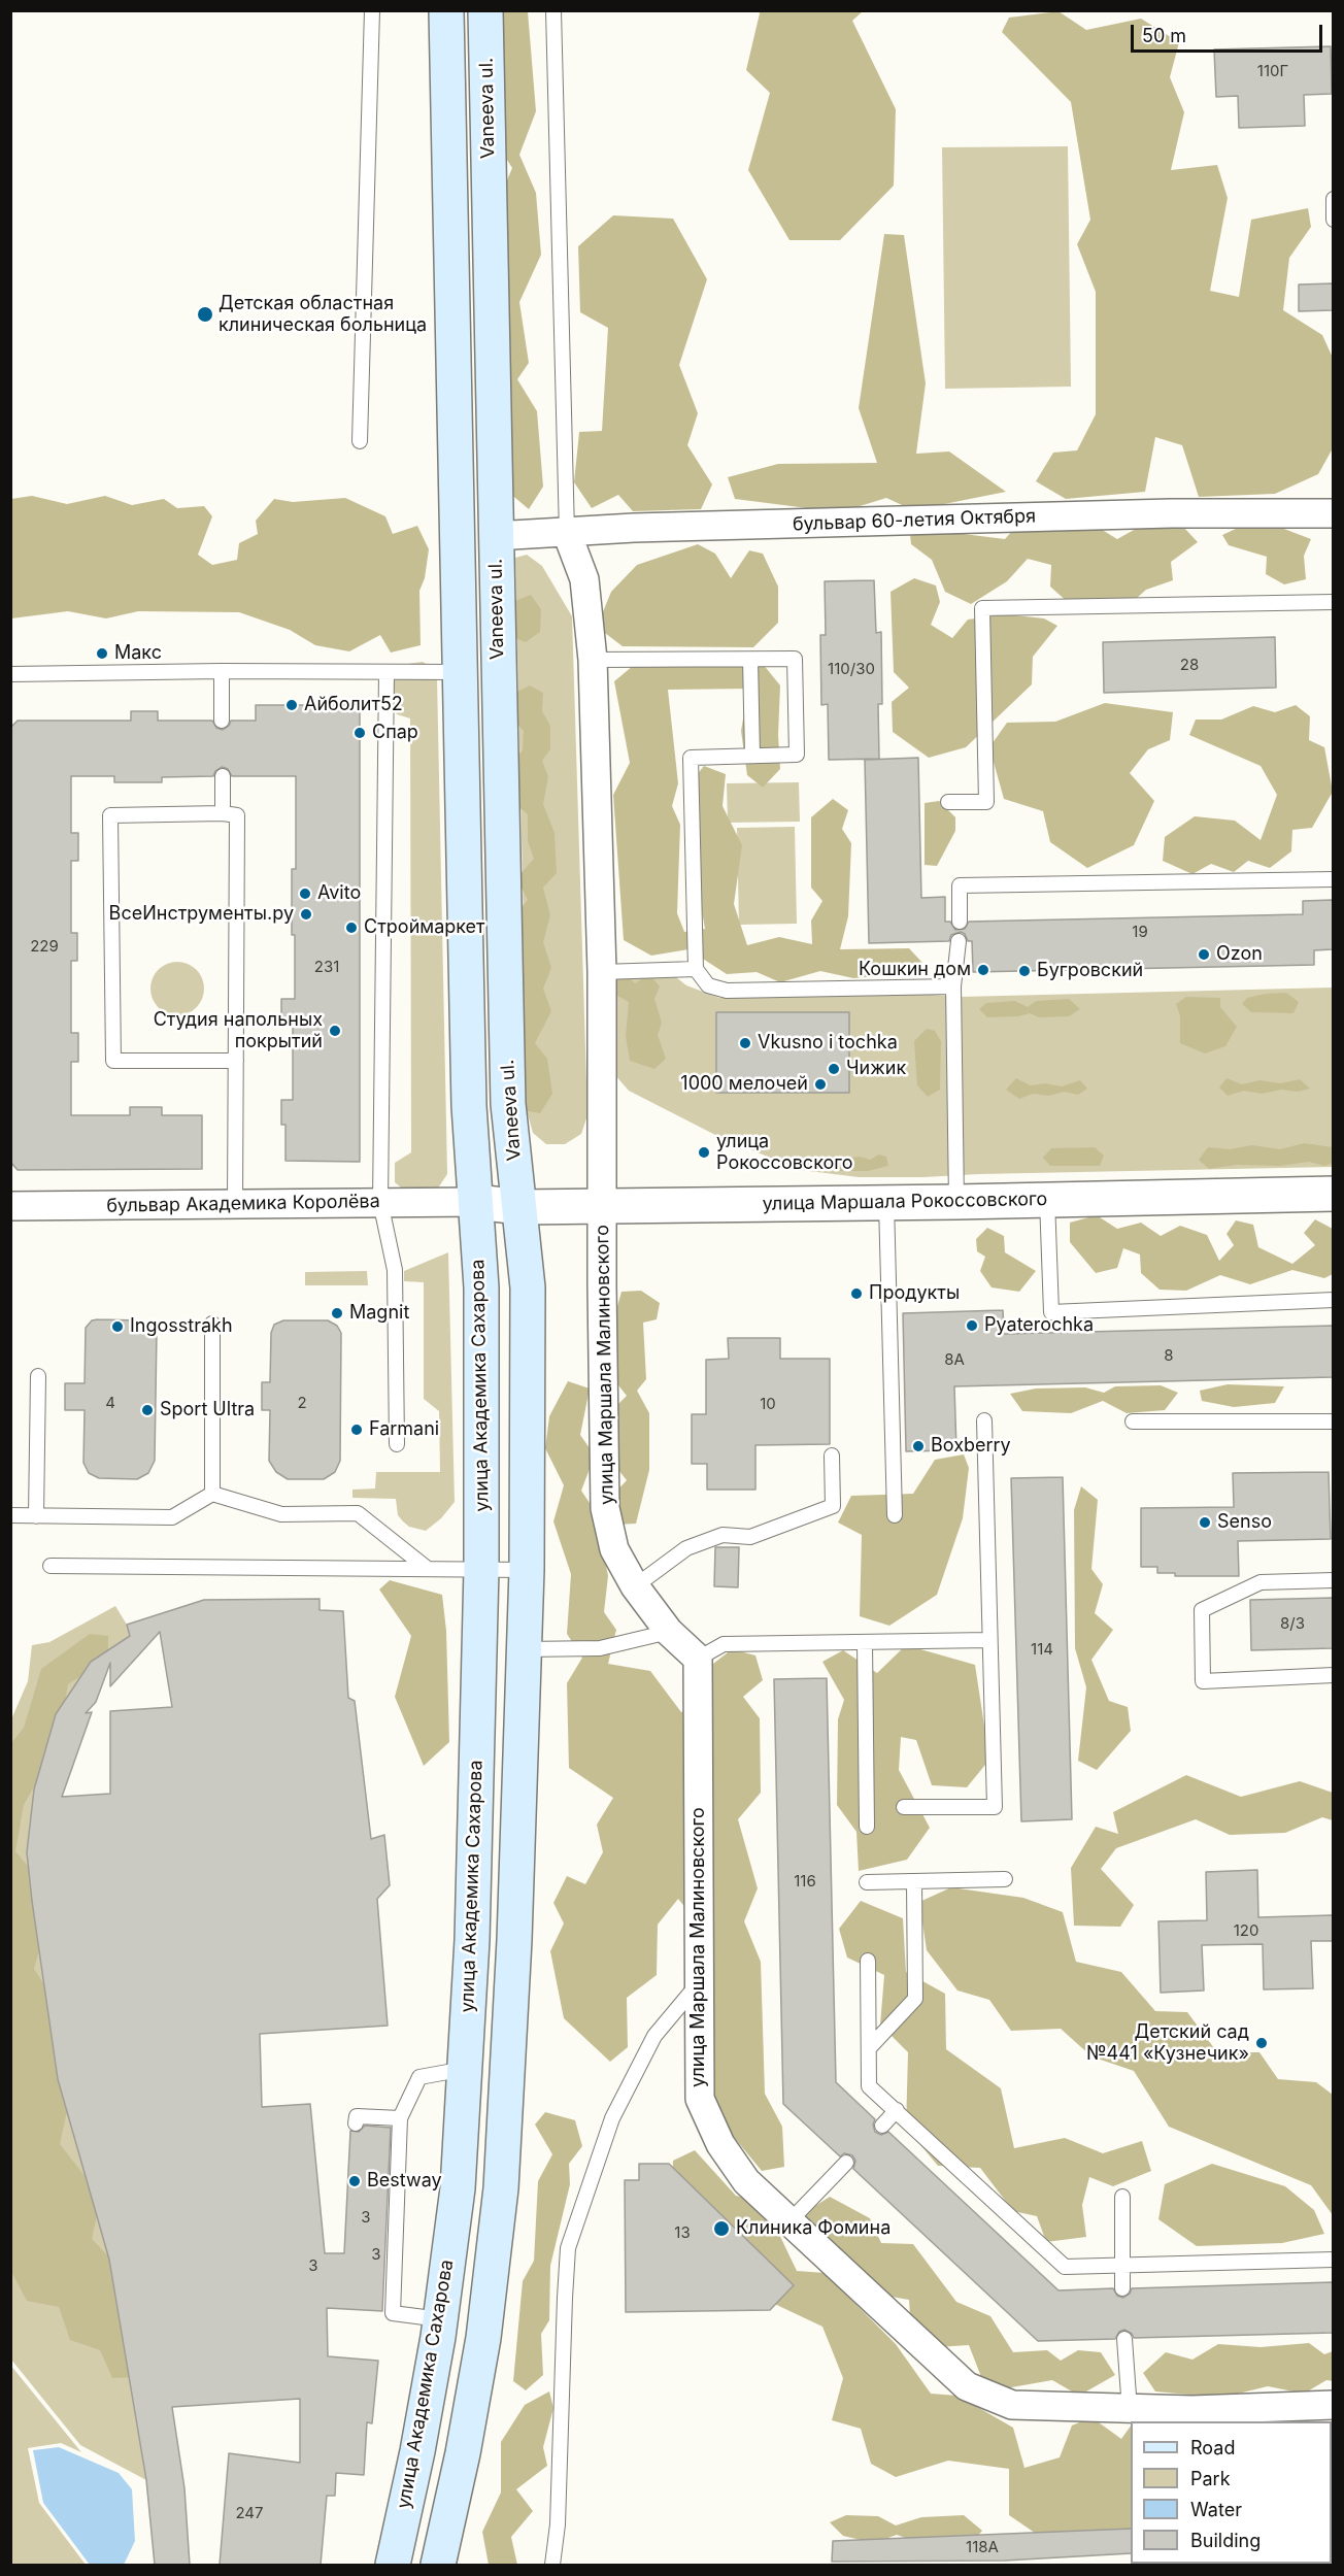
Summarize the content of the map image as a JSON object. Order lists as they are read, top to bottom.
{
  "streets": {
    "main road": ["Vaneeva ul.", "улица Академика Сахарова"],
    "street": [
      "бульвар 60-летия Октября",
      "улица Маршала Рокоссовского",
      "бульвар Академика Королёва",
      "улица Маршала Малиновского"
    ]
  },
  "crossings": [
    ["Vaneeva ul.", "бульвар 60-летия Октября"],
    ["Vaneeva ul.", "улица Маршала Рокоссовского"],
    ["Vaneeva ul.", "бульвар Академика Королёва"],
    ["Vaneeva ul.", "улица Академика Сахарова"],
    ["бульвар 60-летия Октября", "улица Маршала Малиновского"],
    ["улица Маршала Рокоссовского", "бульвар Академика Королёва"],
    ["улица Маршала Рокоссовского", "улица Маршала Малиновского"],
    ["улица Маршала Рокоссовского", "улица Академика Сахарова"],
    ["бульвар Академика Королёва", "улица Академика Сахарова"]
  ],
  "places": [
    "Детская областная клиническая больница",
    "Макс",
    "Айболит52",
    "Спар",
    "Avito",
    "ВсеИнструменты.ру",
    "Строймаркет",
    "Ozon",
    "Кошкин дом",
    "Бугровский",
    "Студия напольных покрытий",
    "Vkusno i tochka",
    "Чижик",
    "1000 мелочей",
    "улица Рокоссовского",
    "Продукты",
    "Magnit",
    "Pyaterochka",
    "Ingosstrakh",
    "Sport Ultra",
    "Farmani",
    "Boxberry",
    "Senso",
    "Детский сад №441 «Кузнечик»",
    "Bestway",
    "Клиника Фомина"
  ],
  "house_numbers": [
    "110Г",
    "28",
    "110/30",
    "19",
    "229",
    "231",
    "8",
    "8А",
    "4",
    "2",
    "10",
    "8/3",
    "114",
    "116",
    "120",
    "3",
    "13",
    "3",
    "3",
    "247",
    "118А"
  ],
  "legend": [
    "Road",
    "Park",
    "Water",
    "Building"
  ],
  "scale_bar": "50 m"
}
